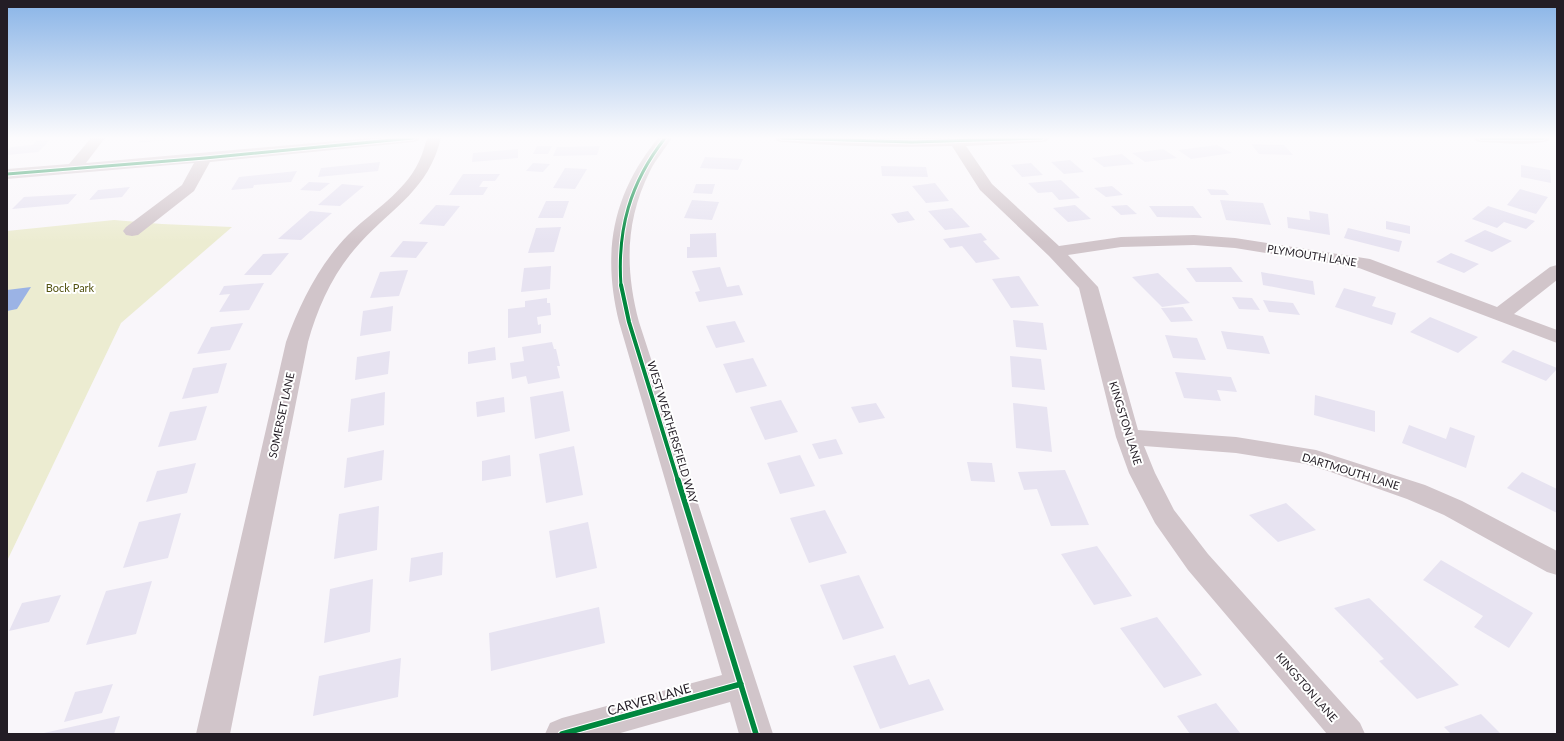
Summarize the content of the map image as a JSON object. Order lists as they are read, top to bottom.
{
  "streets": {
    "street": [
      "PLYMOUTH LANE",
      "SOMERSET LANE",
      "KINGSTON LANE",
      "WEST WEATHERSFIELD WAY",
      "DARTMOUTH LANE",
      "CARVER LANE"
    ]
  },
  "crossings": [
    ["PLYMOUTH LANE", "KINGSTON LANE"],
    ["KINGSTON LANE", "DARTMOUTH LANE"],
    ["WEST WEATHERSFIELD WAY", "CARVER LANE"]
  ],
  "parks": ["Bock Park"]
}
